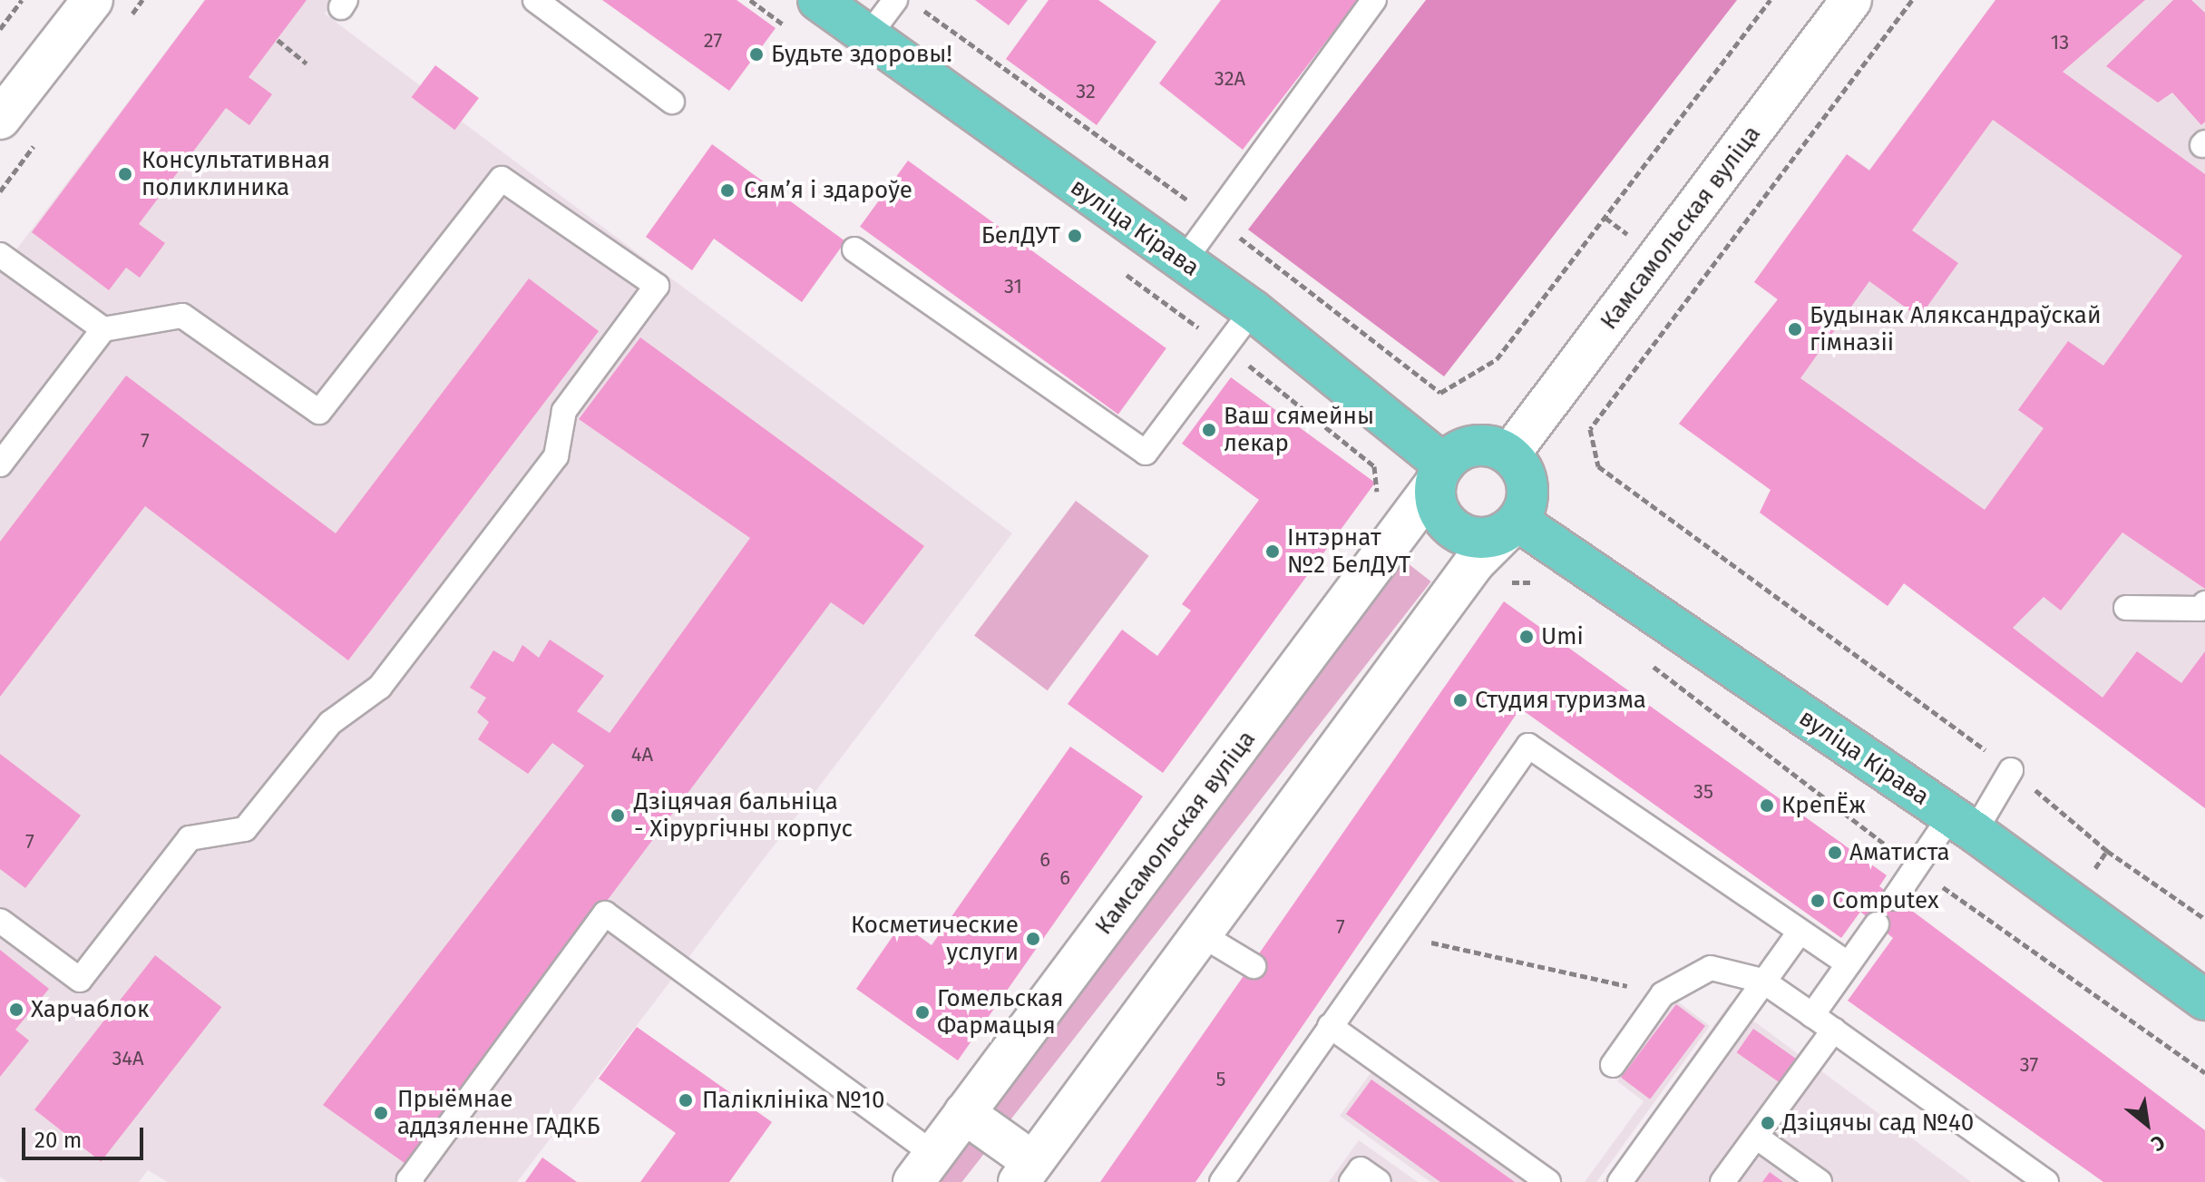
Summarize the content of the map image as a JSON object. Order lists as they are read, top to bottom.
{
  "streets": {
    "main road": ["вуліца Кірава"],
    "street": ["Камсамольская вуліца"]
  },
  "crossings": [
    ["вуліца Кірава", "Камсамольская вуліца"]
  ],
  "places": [
    "Будьте здоровы!",
    "Консультативная поликлиника",
    "Сямʼя і здароўе",
    "БелДУТ",
    "Будынак Аляксандраўскай гімназіі",
    "Ваш сямейны лекар",
    "Інтэрнат №2 БелДУТ",
    "Umi",
    "Студия туризма",
    "КрепЁж",
    "Дзіцячая бальніца - Хірургічны корпус",
    "Аматиста",
    "Computex",
    "Косметические услуги",
    "Харчаблок",
    "Гомельская Фармацыя",
    "Паліклініка №10",
    "Прыёмнае аддзяленне ГАДКБ",
    "Дзіцячы сад №40"
  ],
  "house_numbers": [
    "27",
    "13",
    "32А",
    "32",
    "31",
    "7",
    "4А",
    "35",
    "7",
    "6",
    "6",
    "7",
    "34А",
    "37",
    "5"
  ],
  "scale_bar": "20 m",
  "north": "bottom right"
}
